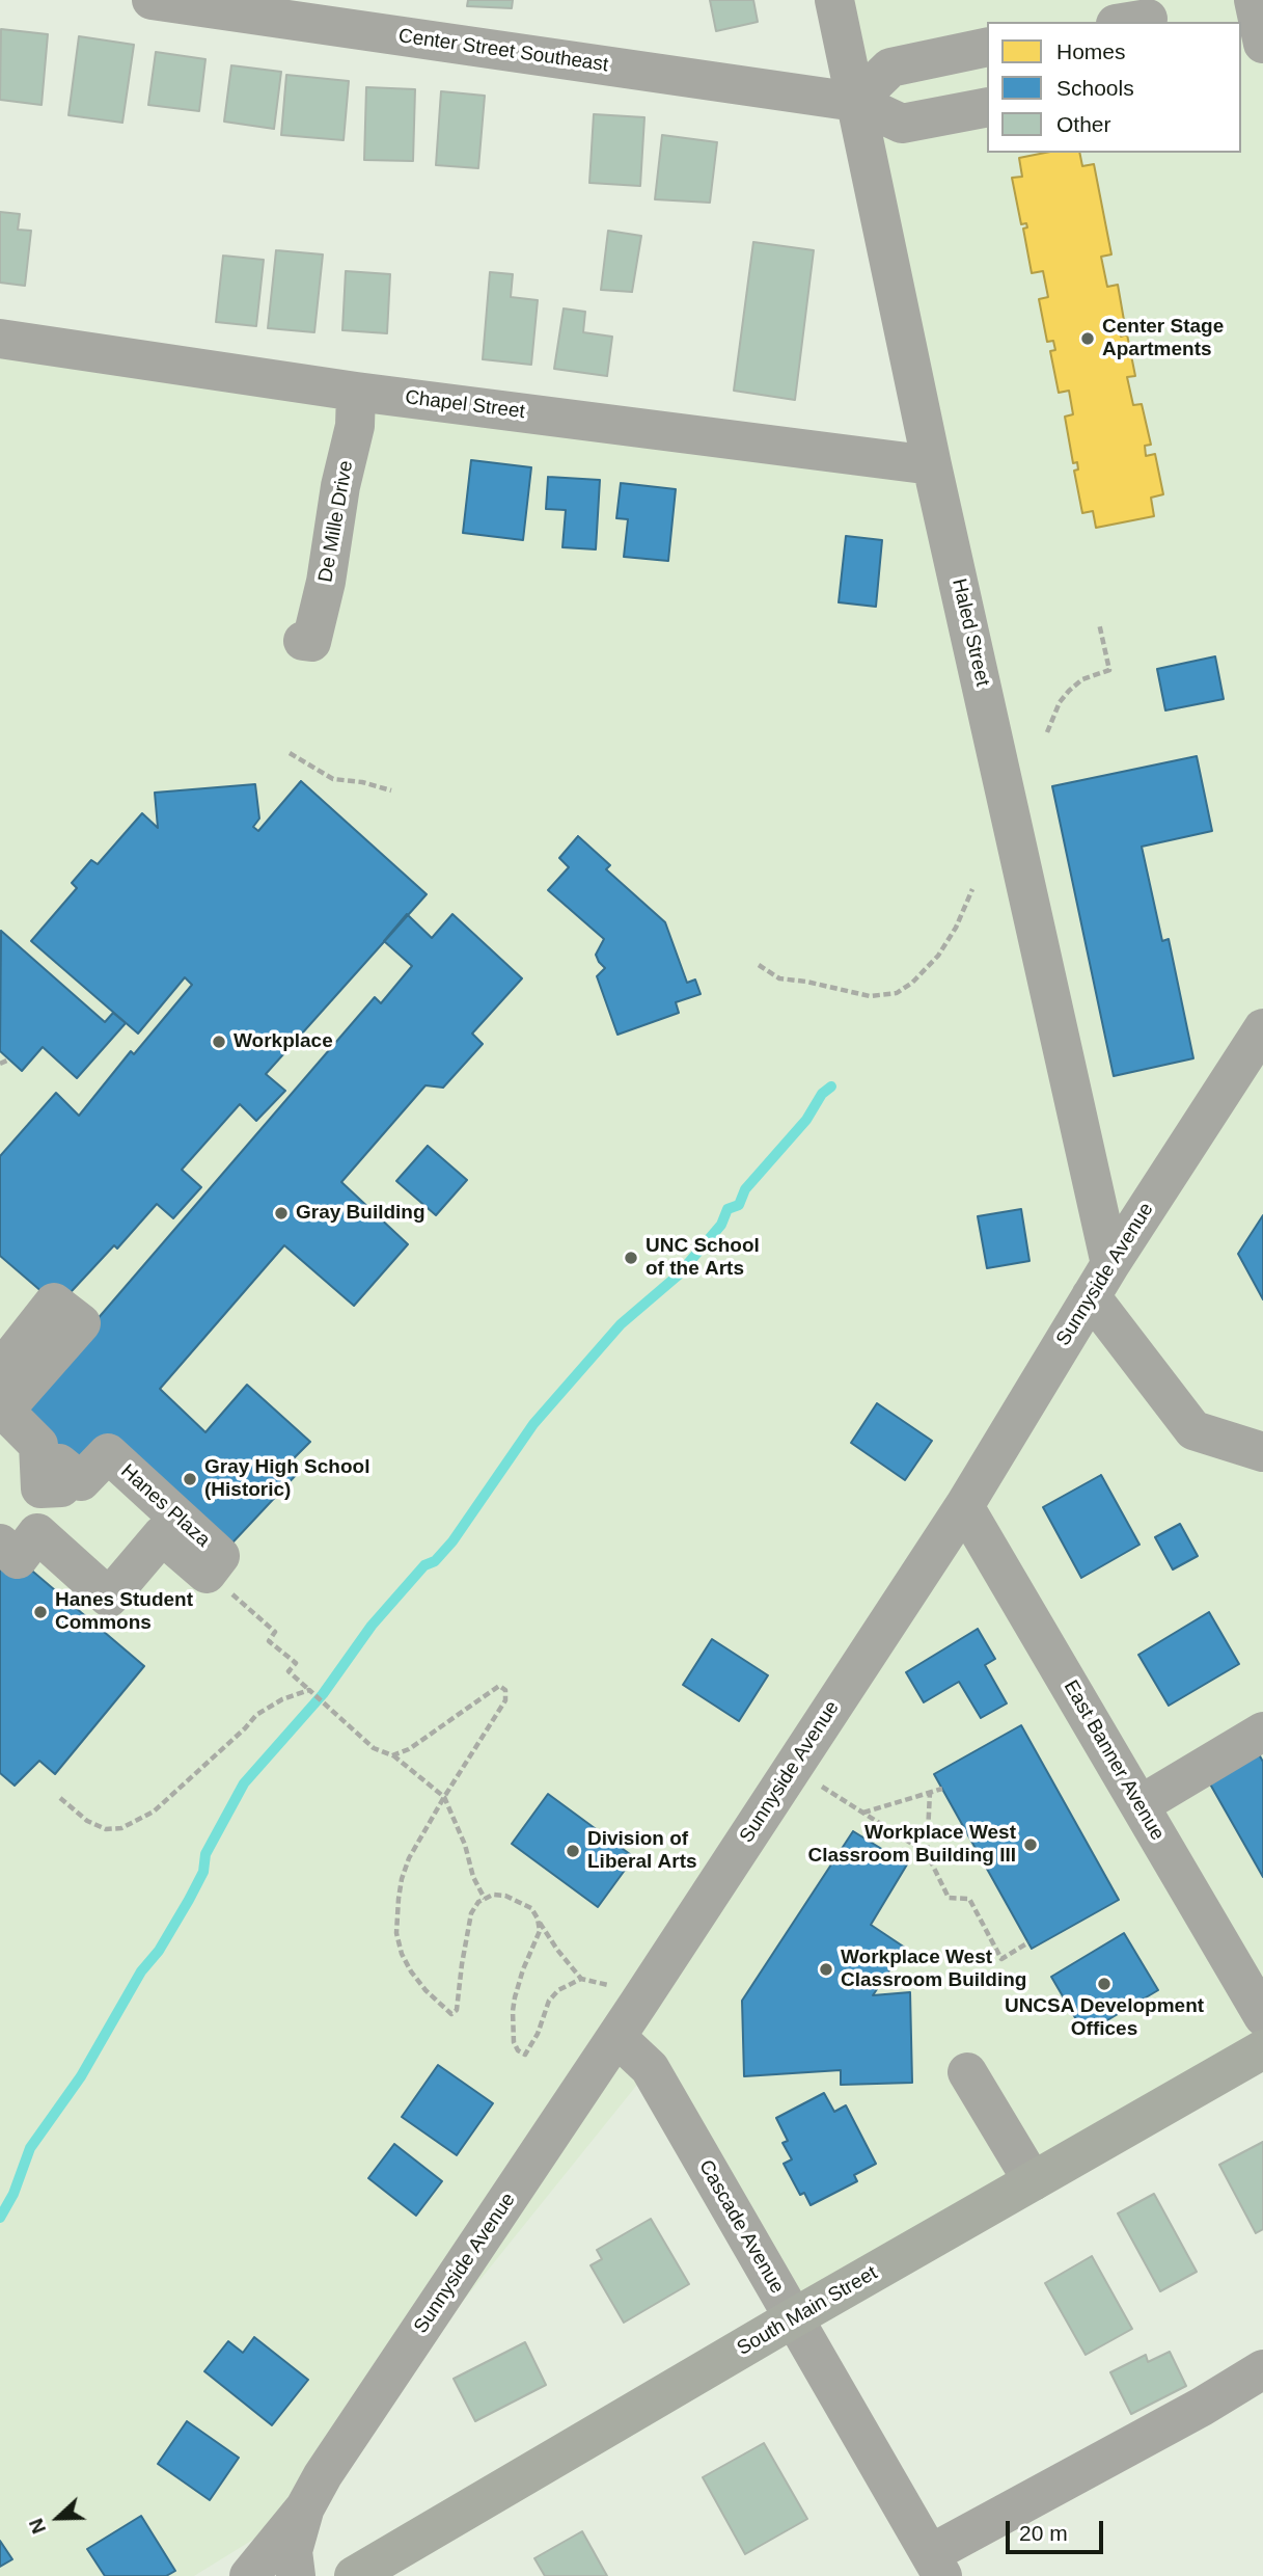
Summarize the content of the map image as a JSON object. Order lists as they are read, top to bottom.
{
  "streets": {
    "main road": ["South Main Street"],
    "street": [
      "Center Street Southeast",
      "Chapel Street",
      "De Mille Drive",
      "Haled Street",
      "Sunnyside Avenue",
      "Hanes Plaza",
      "East Banner Avenue",
      "Cascade Avenue"
    ]
  },
  "crossings": [
    ["Center Street Southeast", "Haled Street"],
    ["Chapel Street", "De Mille Drive"],
    ["Chapel Street", "Haled Street"],
    ["Haled Street", "Sunnyside Avenue"],
    ["Sunnyside Avenue", "East Banner Avenue"],
    ["Sunnyside Avenue", "Cascade Avenue"],
    ["Cascade Avenue", "South Main Street"]
  ],
  "places": [
    "Center Stage Apartments",
    "Workplace",
    "Gray Building",
    "UNC School of the Arts",
    "Gray High School (Historic)",
    "Hanes Student Commons",
    "Workplace West Classroom Building III",
    "Division of Liberal Arts",
    "Workplace West Classroom Building",
    "UNCSA Development Offices"
  ],
  "legend": ["Homes", "Schools", "Other"],
  "scale_bar": "20 m",
  "north": "left"
}
